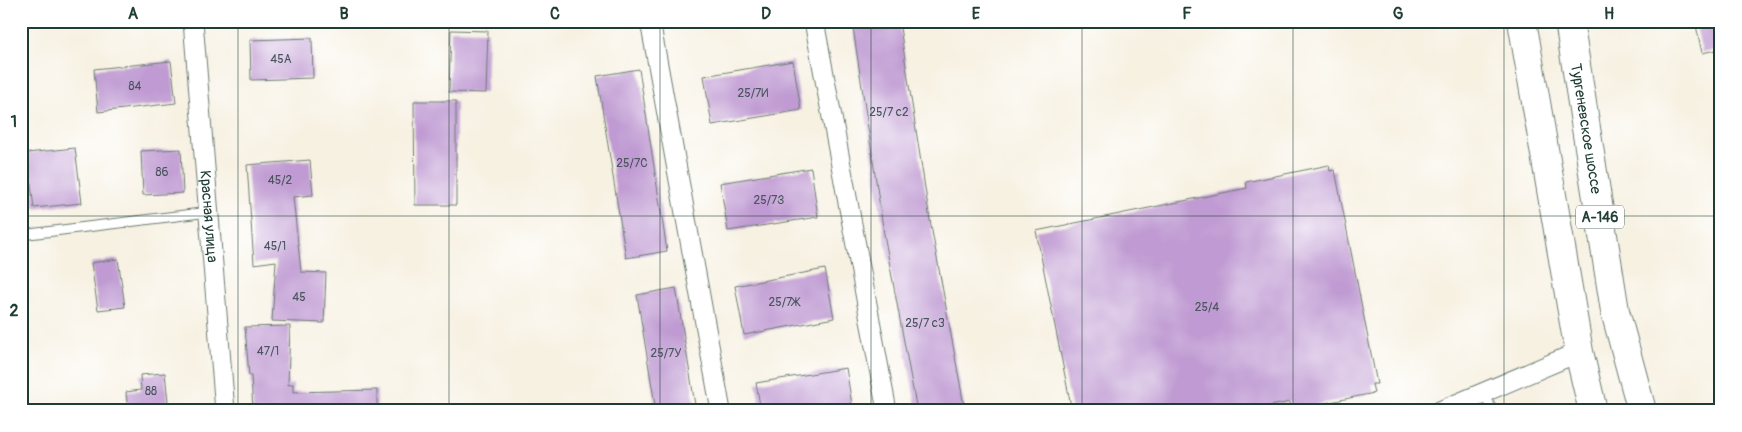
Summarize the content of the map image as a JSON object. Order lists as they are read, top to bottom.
{
  "streets": {
    "highway": ["Тургеневское шоссе", "А-146"],
    "street": ["Красная улица"]
  },
  "house_numbers": [
    "45А",
    "84",
    "25/7И",
    "25/7 с2",
    "25/7С",
    "86",
    "45/2",
    "25/7З",
    "45/1",
    "45",
    "25/7Ж",
    "25/4",
    "25/7 с3",
    "47/1",
    "25/7У",
    "88"
  ],
  "grid": {
    "columns": [
      "A",
      "B",
      "C",
      "D",
      "E",
      "F",
      "G",
      "H"
    ],
    "rows": ["1", "2"]
  }
}
